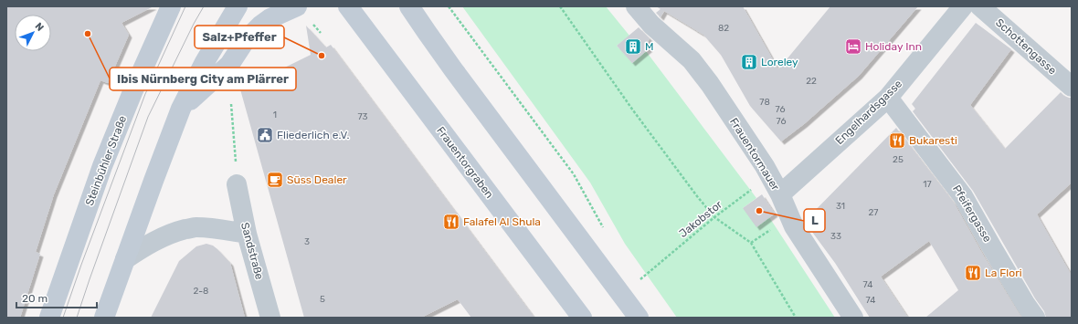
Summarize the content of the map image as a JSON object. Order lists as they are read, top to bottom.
{
  "streets": {
    "main road": ["Steinbühler Straße", "Frauentorgraben"],
    "street": [
      "Schottengasse",
      "Engelhardsgasse",
      "Frauentormauer",
      "Pfeifergasse",
      "Sandstraße"
    ],
    "path": ["Jakobstor"]
  },
  "crossings": [
    ["Engelhardsgasse", "Frauentormauer"],
    ["Engelhardsgasse", "Pfeifergasse"],
    ["Engelhardsgasse", "Jakobstor"],
    ["Frauentormauer", "Jakobstor"]
  ],
  "places": {
    "other": ["Ibis Nürnberg City am Plärrer", "Salz+Pfeffer", "L"],
    "building": ["M", "Loreley"],
    "hotel": ["Holiday Inn"],
    "public building": ["Fliederlich e.V."],
    "restaurant": ["Bukaresti", "Falafel Al Shula", "La Flori"],
    "cafe": ["Süss Dealer"]
  },
  "house_numbers": [
    "82",
    "22",
    "78",
    "76",
    "1",
    "73",
    "76",
    "25",
    "17",
    "31",
    "27",
    "33",
    "3",
    "74",
    "2-8",
    "5",
    "74"
  ],
  "scale_bar": "20 m",
  "north": "top right"
}
